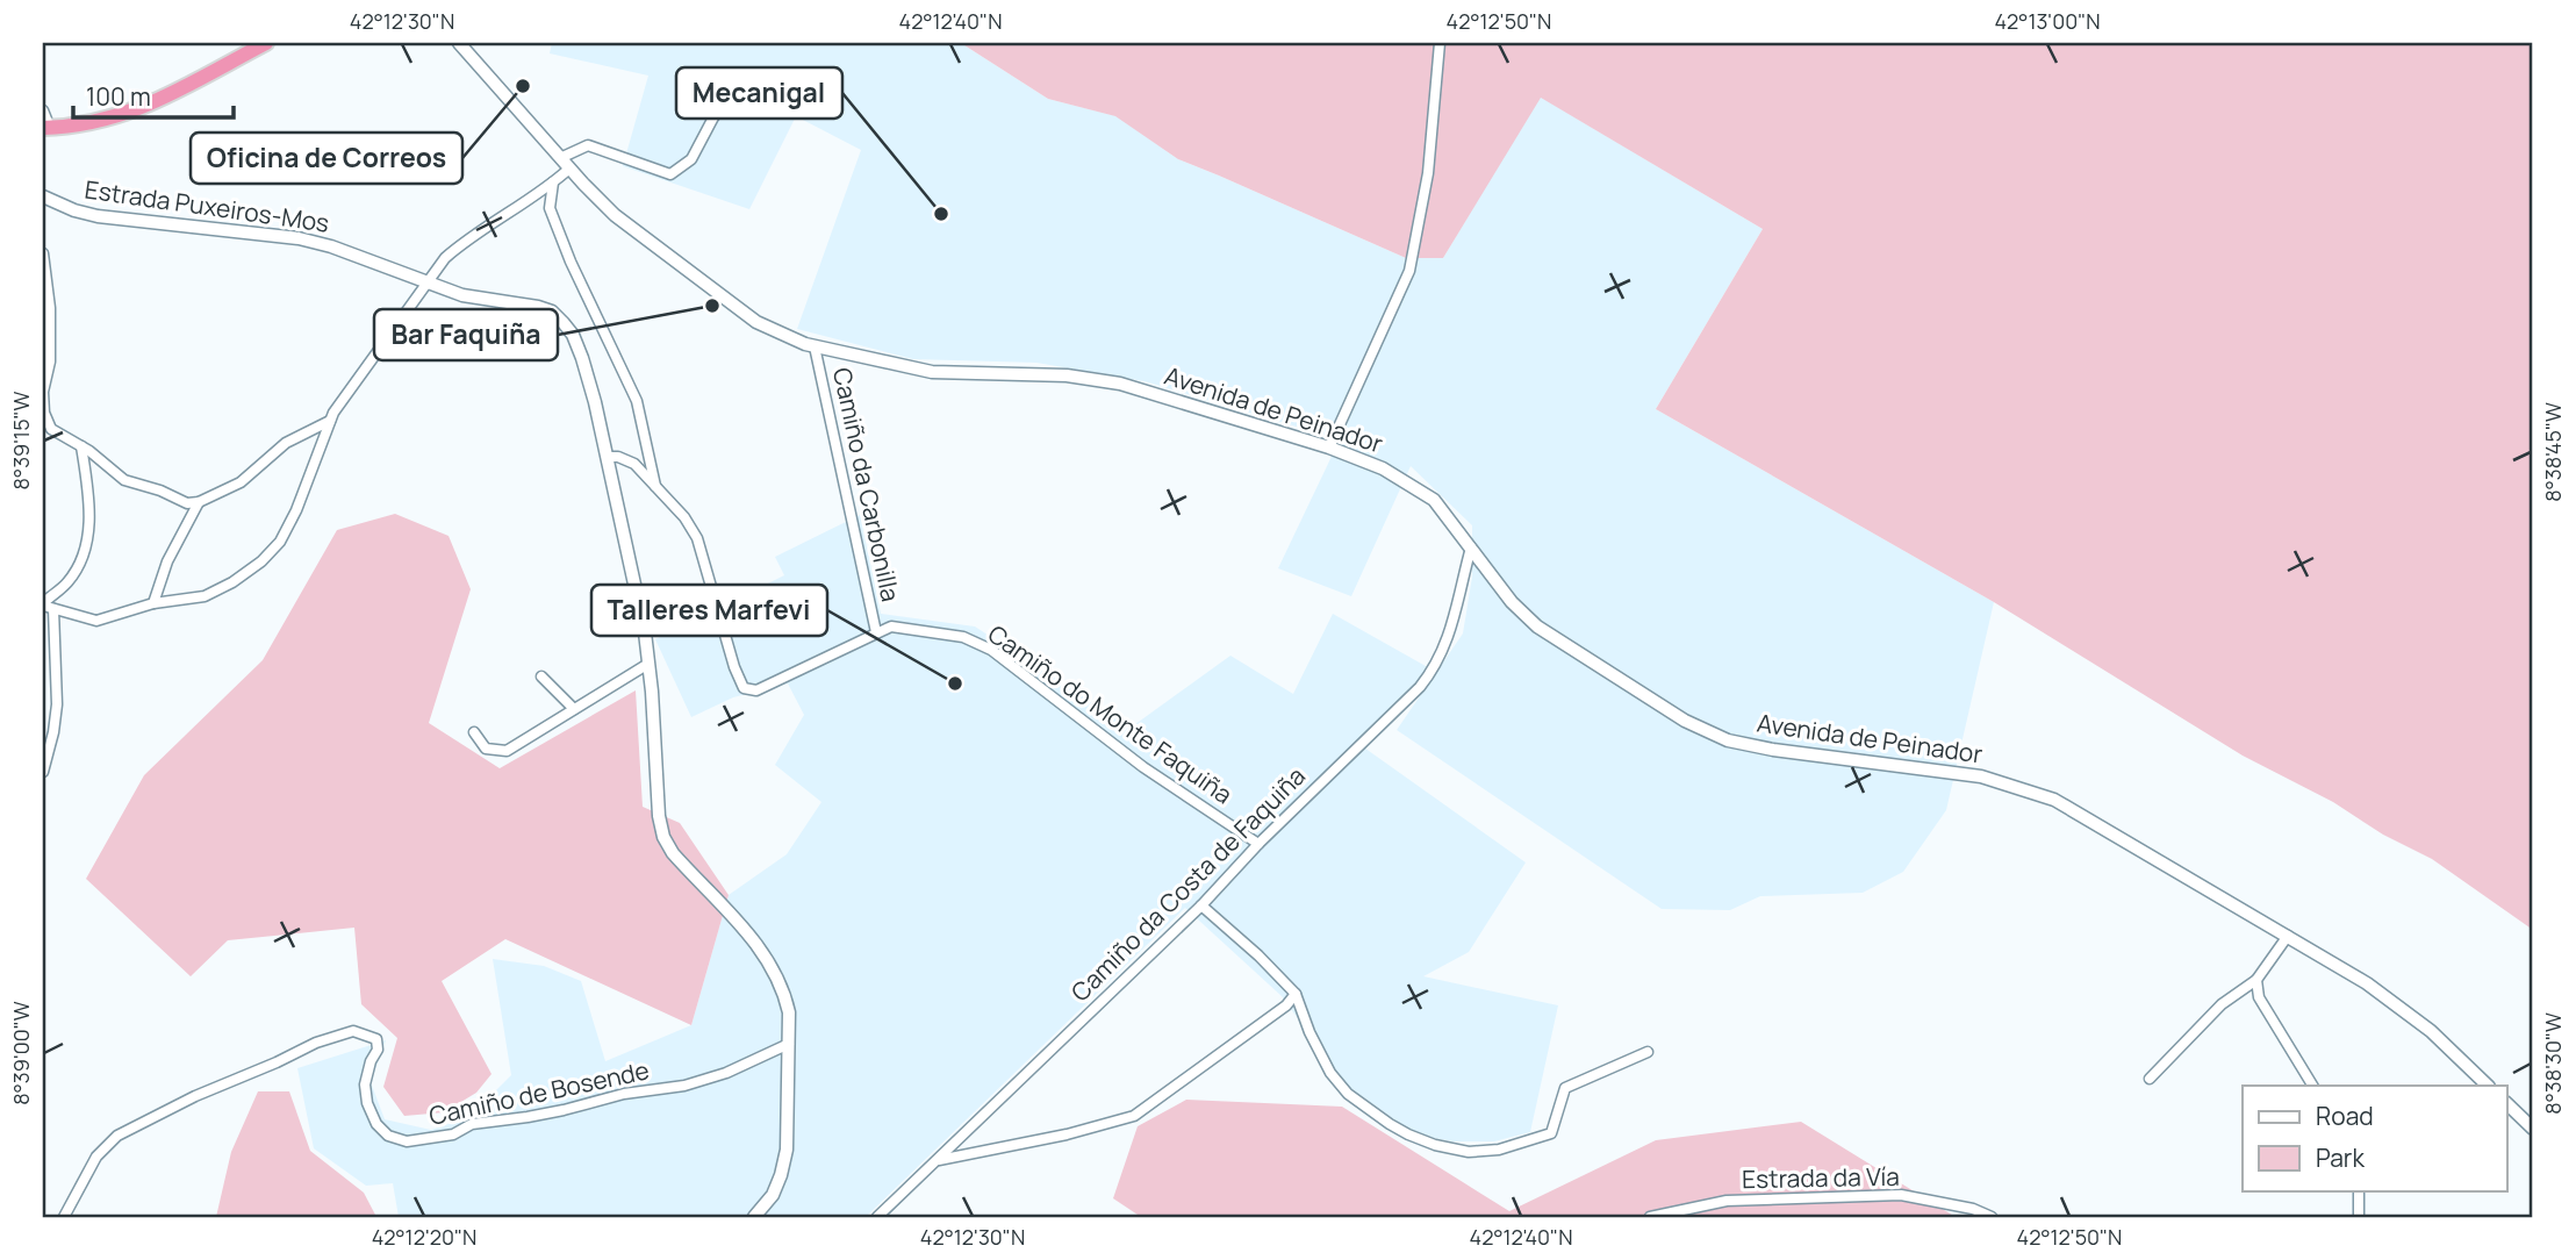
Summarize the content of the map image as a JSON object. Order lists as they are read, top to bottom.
{
  "streets": {
    "street": [
      "Estrada Puxeiros-Mos",
      "Avenida de Peinador",
      "Camiño da Carbonilla",
      "Camiño do Monte Faquiña",
      "Camiño da Costa de Faquiña",
      "Camiño de Bosende",
      "Estrada da Vía"
    ]
  },
  "crossings": [
    ["Estrada Puxeiros-Mos", "Camiño do Monte Faquiña"],
    ["Estrada Puxeiros-Mos", "Camiño de Bosende"],
    ["Avenida de Peinador", "Camiño da Carbonilla"],
    ["Avenida de Peinador", "Camiño da Costa de Faquiña"],
    ["Camiño da Carbonilla", "Camiño do Monte Faquiña"],
    ["Camiño do Monte Faquiña", "Camiño da Costa de Faquiña"]
  ],
  "places": [
    "Oficina de Correos",
    "Mecanigal",
    "Bar Faquiña",
    "Talleres Marfevi"
  ],
  "legend": ["Road", "Park"],
  "scale_bar": "100 m",
  "coordinates": [
    "42°12'30\"N",
    "42°12'40\"N",
    "42°12'50\"N",
    "42°13'00\"N",
    "8°39'15\"W",
    "8°38'45\"W",
    "8°39'00\"W",
    "8°38'30\"W",
    "42°12'20\"N"
  ]
}
